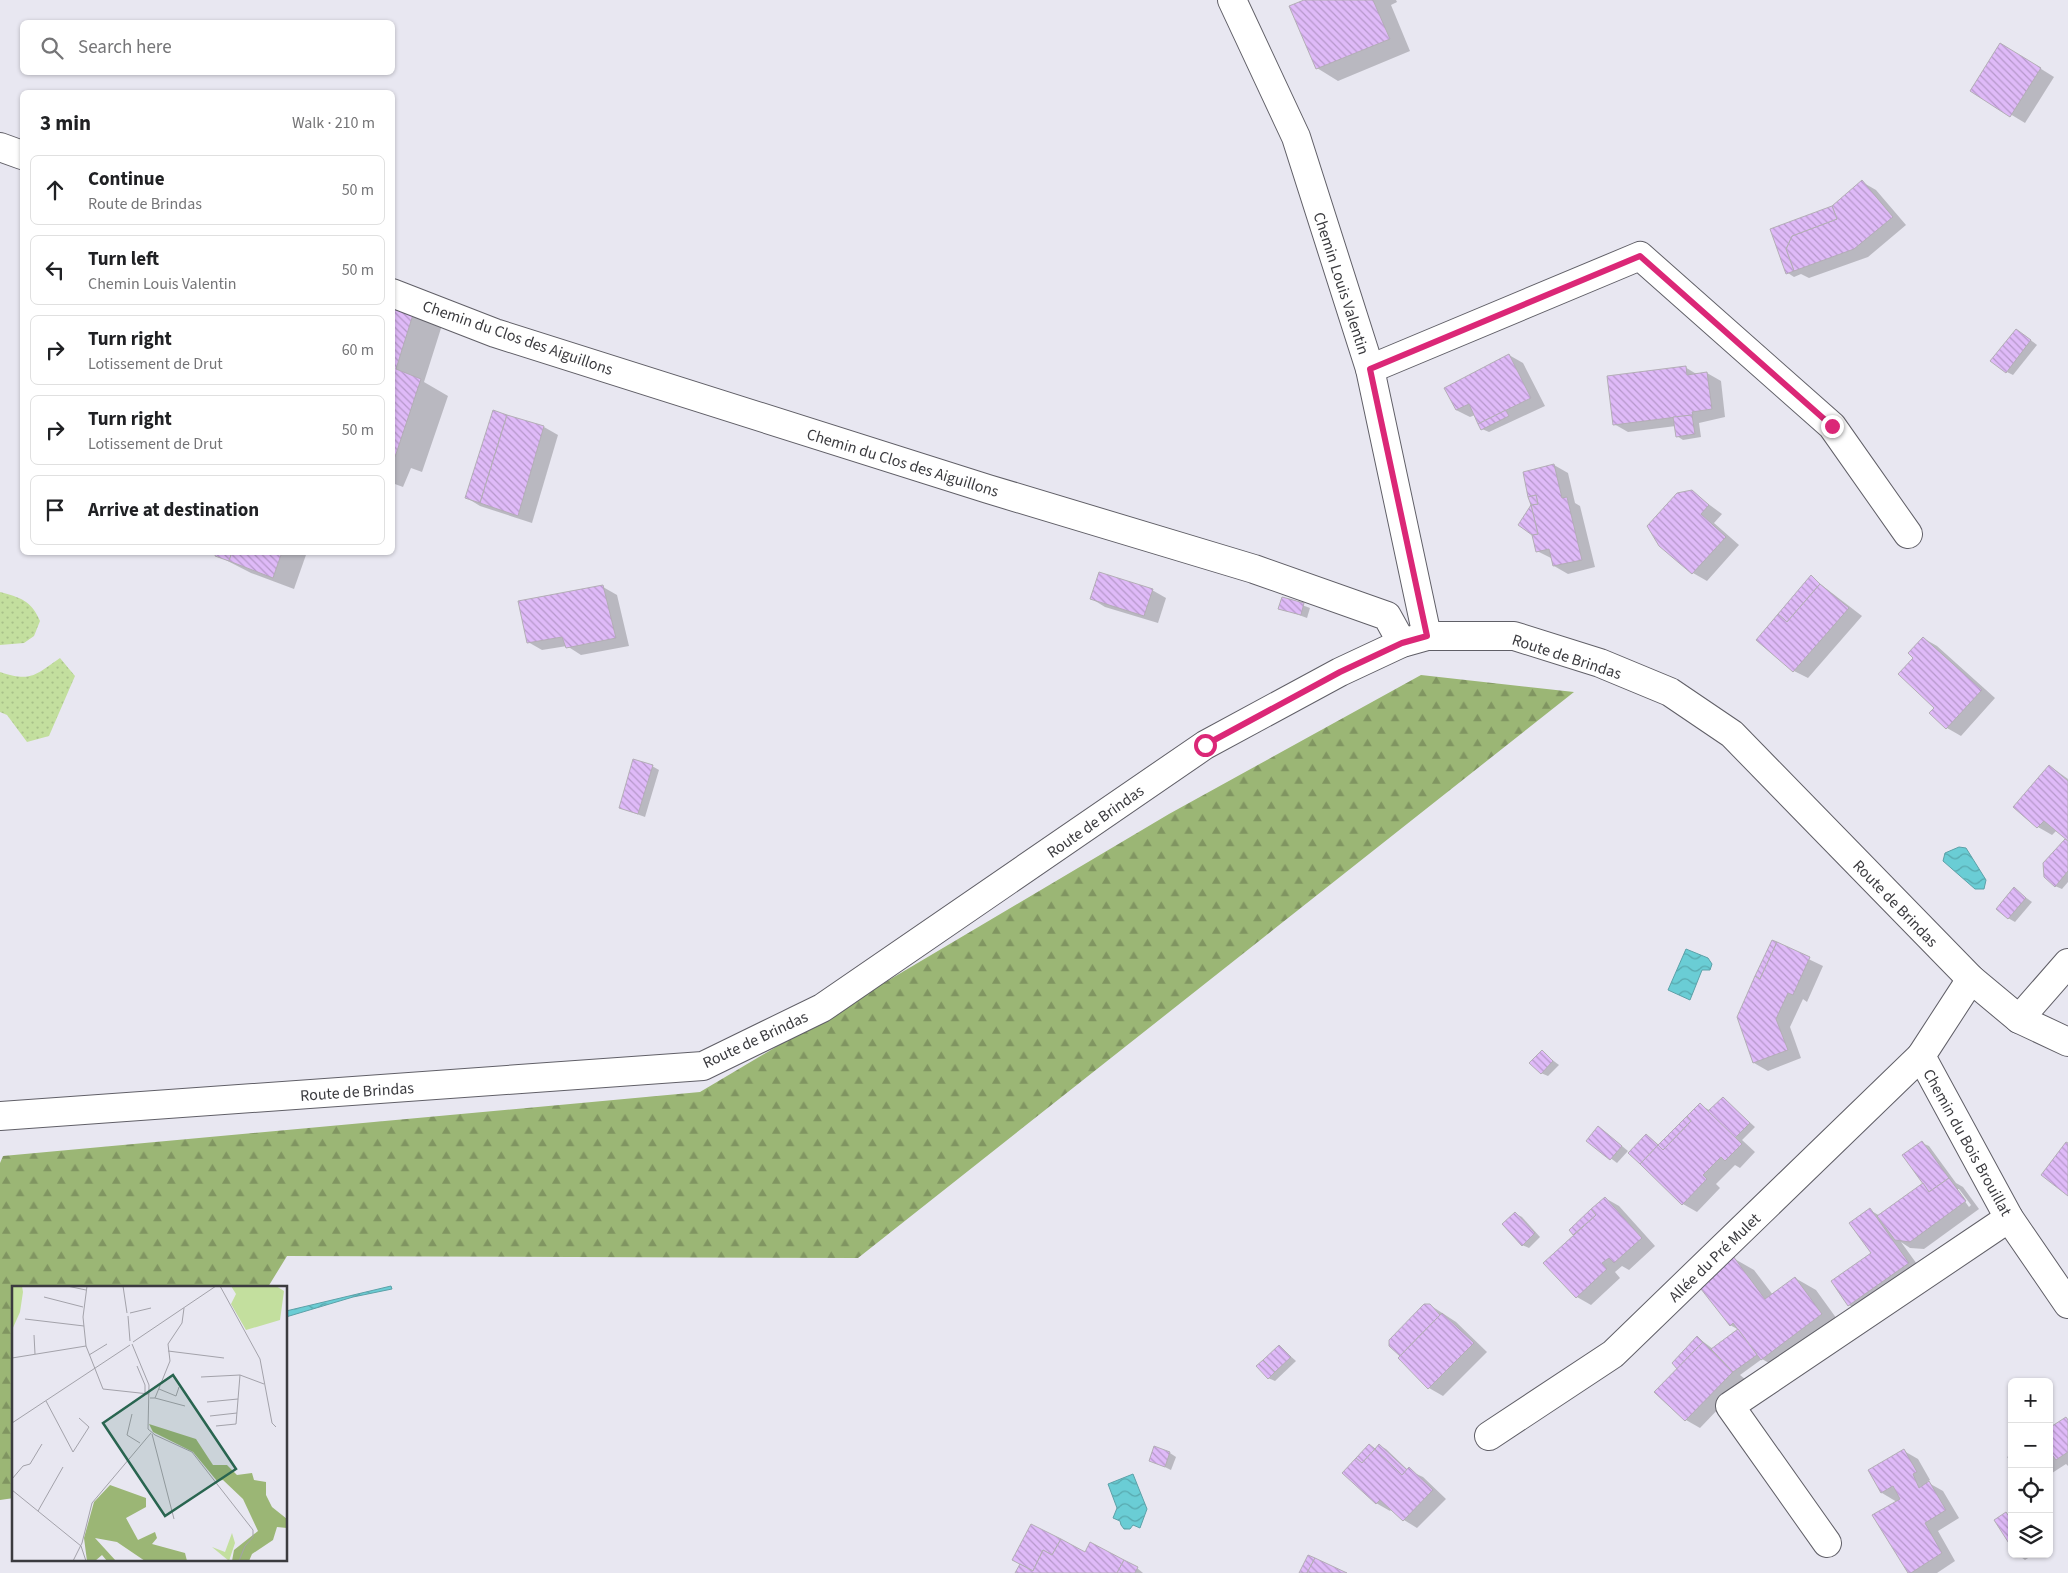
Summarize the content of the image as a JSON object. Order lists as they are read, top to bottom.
{
  "streets": {
    "street": [
      "Chemin Louis Valentin",
      "Chemin du Clos des Aiguillons",
      "Route de Brindas",
      "Chemin du Bois Brouillat",
      "Allée du Pré Mulet"
    ]
  },
  "crossings": [
    ["Chemin Louis Valentin", "Chemin du Clos des Aiguillons"],
    ["Chemin Louis Valentin", "Route de Brindas"],
    ["Chemin du Clos des Aiguillons", "Route de Brindas"],
    ["Route de Brindas", "Chemin du Bois Brouillat"],
    ["Chemin du Bois Brouillat", "Allée du Pré Mulet"]
  ],
  "page": {
    "search": "Search here",
    "heading": ["3 min", "Walk · 210 m"],
    "list": [
      ["Continue", "Route de Brindas", "50 m"],
      ["Turn left", "Chemin Louis Valentin", "50 m"],
      ["Turn right", "Lotissement de Drut", "60 m"],
      ["Turn right", "Lotissement de Drut", "50 m"],
      "Arrive at destination"
    ],
    "map_buttons": ["+", "−"]
  }
}
